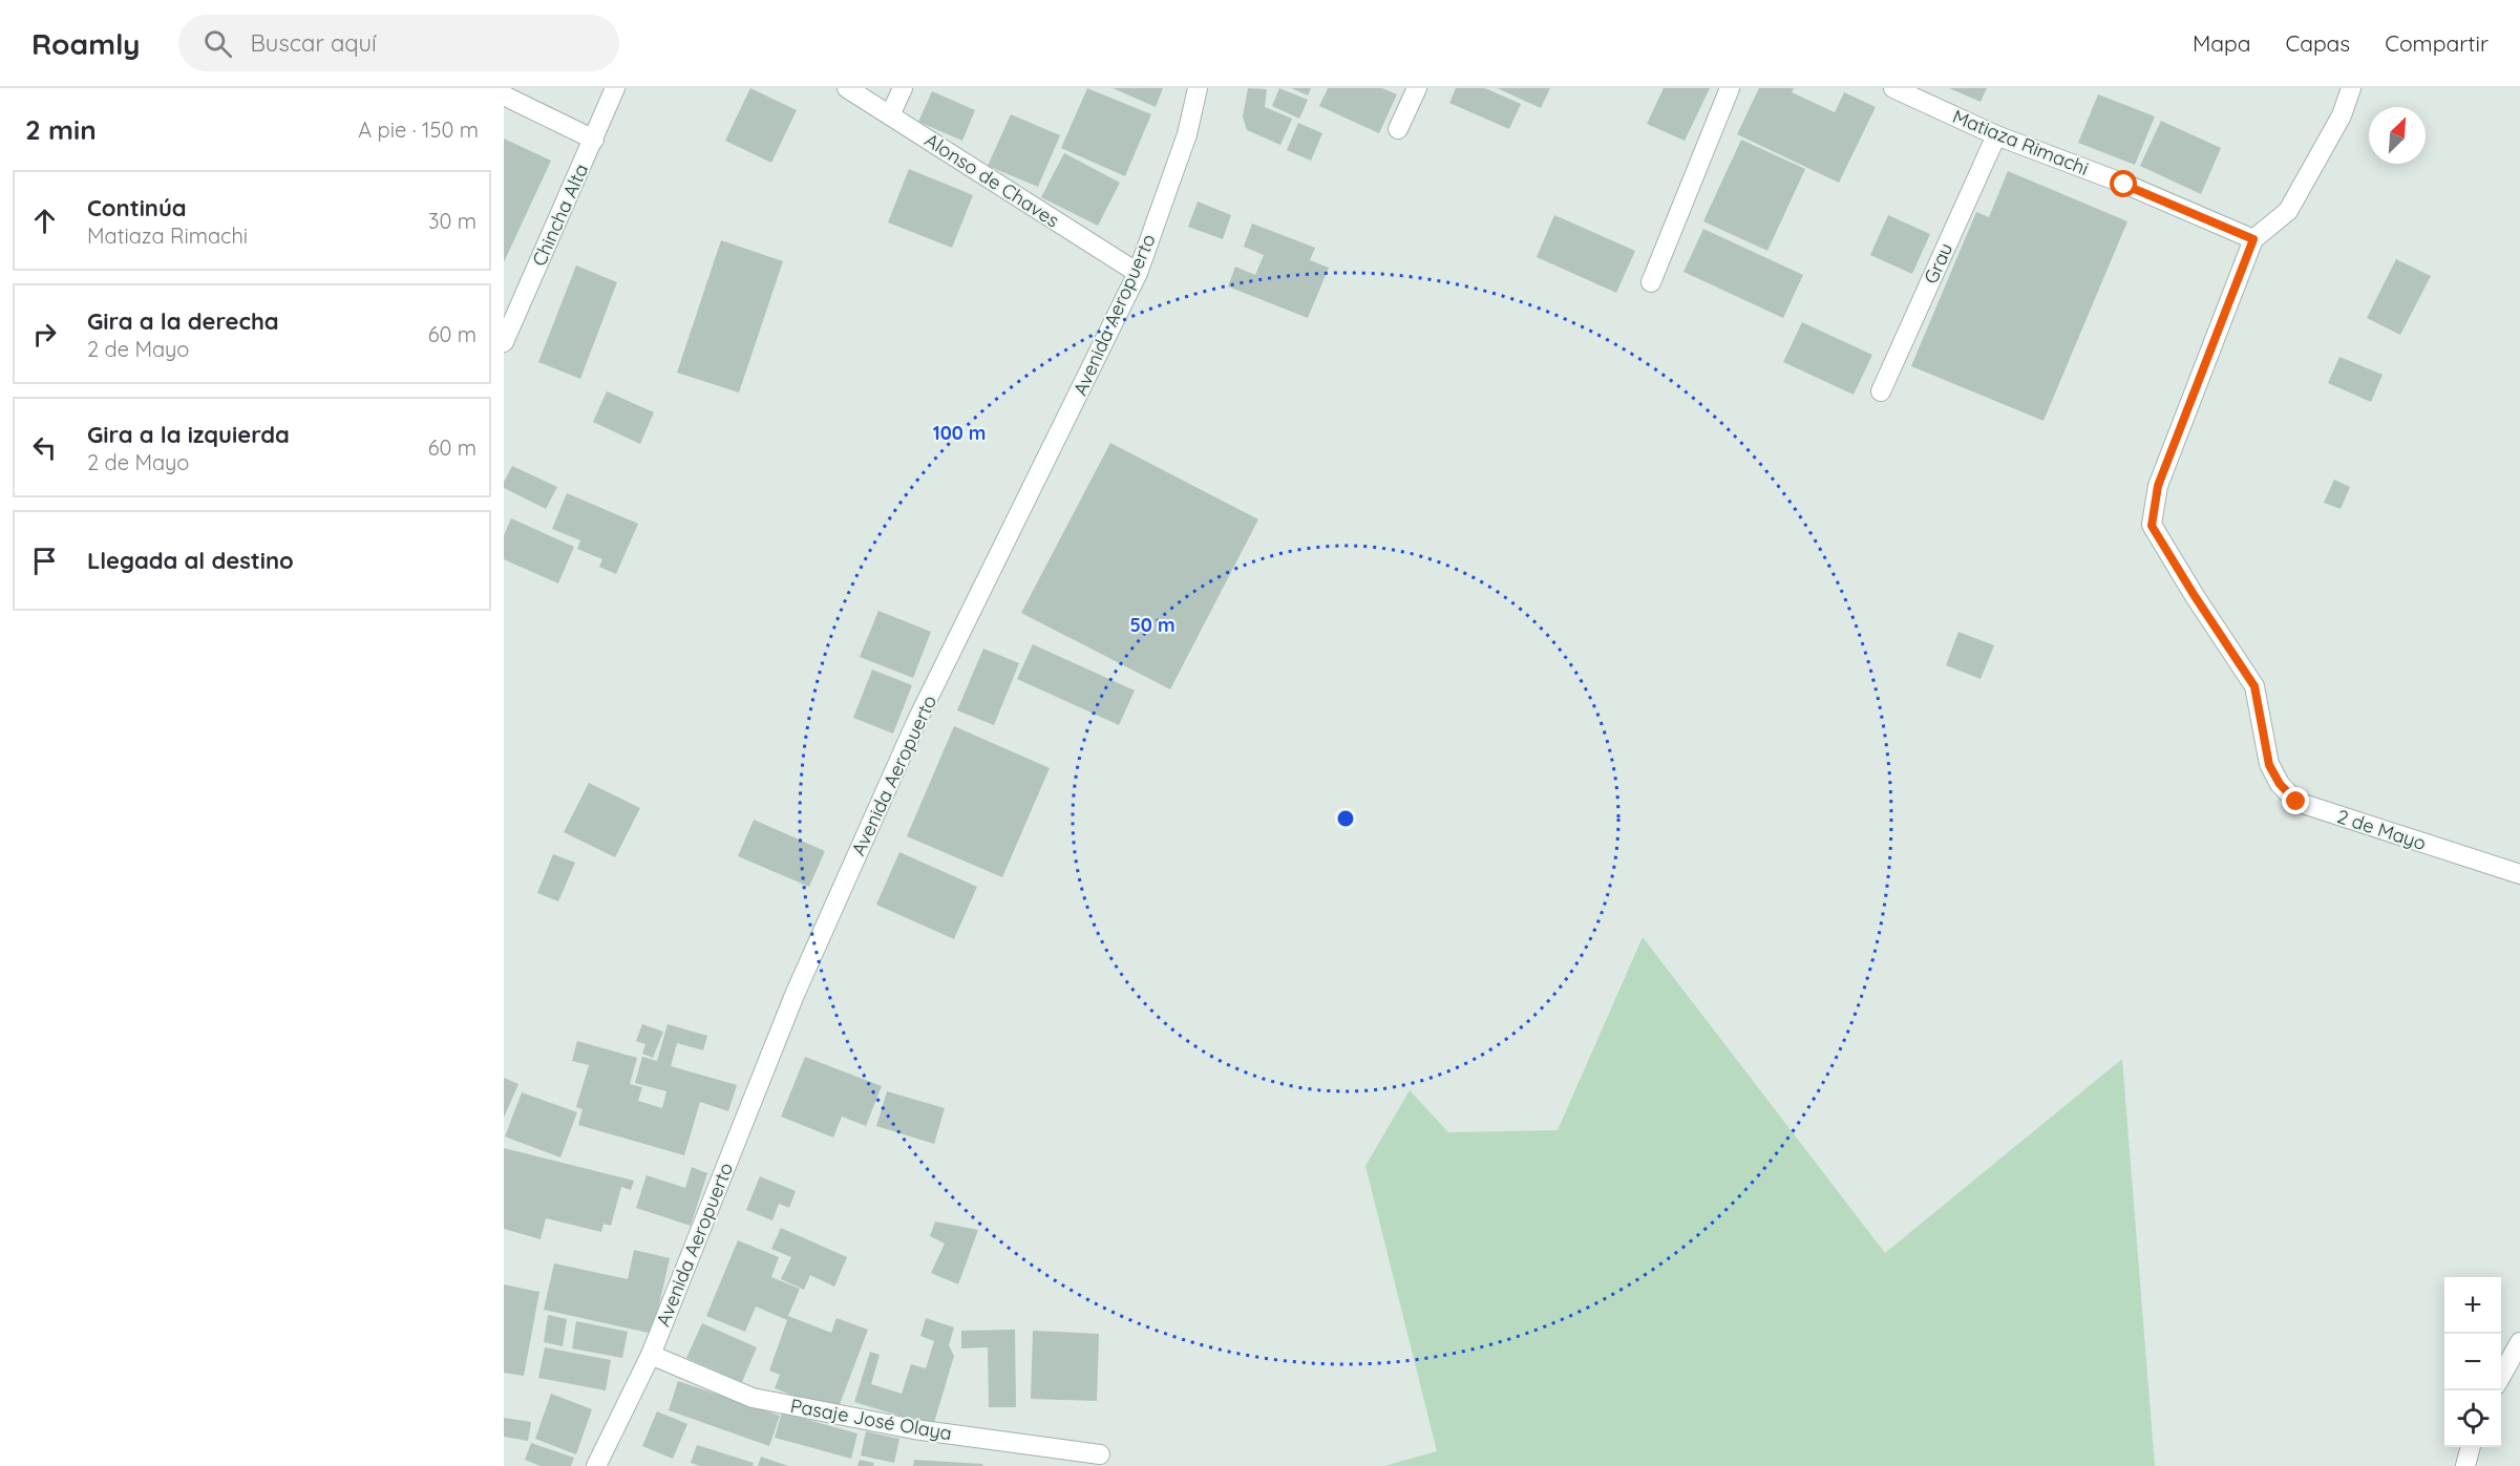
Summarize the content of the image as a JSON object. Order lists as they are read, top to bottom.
{
  "streets": {
    "street": [
      "Matiaza Rimachi",
      "Alonso de Chaves",
      "Chincha Alta",
      "Grau",
      "Avenida Aeropuerto",
      "2 de Mayo",
      "Pasaje José Olaya"
    ]
  },
  "crossings": [
    ["Matiaza Rimachi", "Grau"],
    ["Matiaza Rimachi", "2 de Mayo"],
    ["Alonso de Chaves", "Avenida Aeropuerto"],
    ["Avenida Aeropuerto", "Pasaje José Olaya"]
  ],
  "north": "top right",
  "page": {
    "header": "Roamly",
    "search": "Buscar aquí",
    "nav": ["Mapa", "Capas", "Compartir"],
    "heading": ["2 min", "A pie · 150 m"],
    "list": [
      ["Continúa", "Matiaza Rimachi", "30 m"],
      ["Gira a la derecha", "2 de Mayo", "60 m"],
      ["Gira a la izquierda", "2 de Mayo", "60 m"],
      "Llegada al destino"
    ],
    "map_buttons": ["+", "−"]
  },
  "rings": ["100 m", "50 m"]
}
